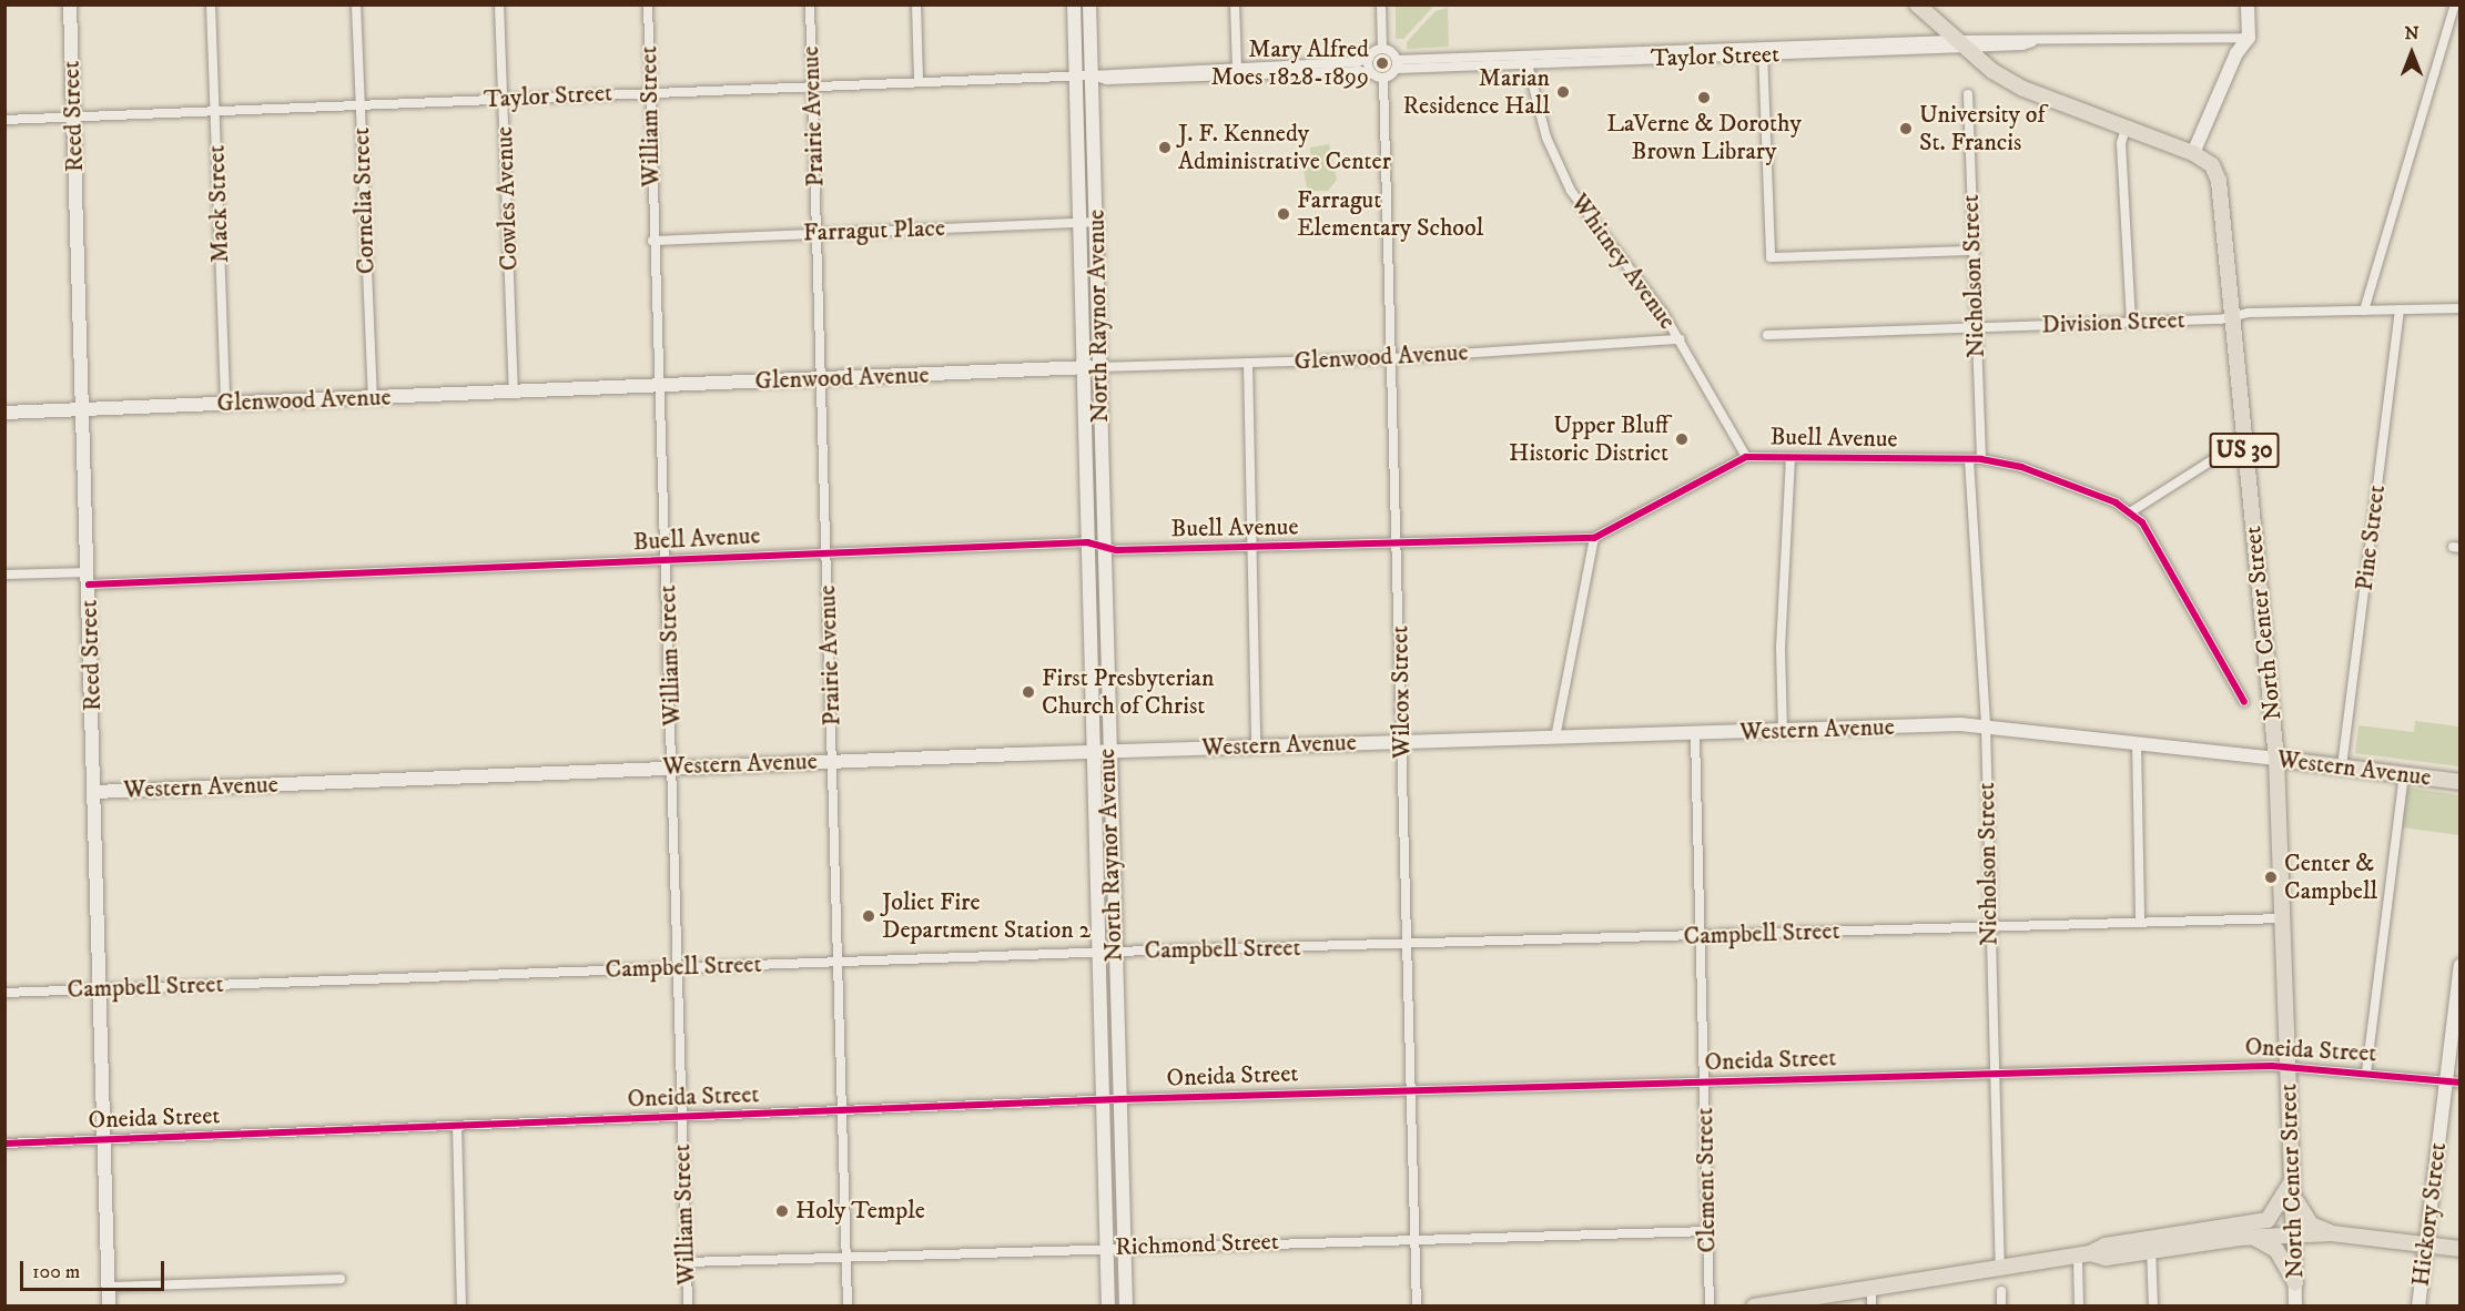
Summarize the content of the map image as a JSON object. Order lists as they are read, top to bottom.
{
  "streets": {
    "main road": ["US 30", "North Center Street", "Western Avenue"],
    "street": [
      "Taylor Street",
      "Reed Street",
      "William Street",
      "Prairie Avenue",
      "Cowles Avenue",
      "Cornelia Street",
      "Mack Street",
      "Farragut Place",
      "Whitney Avenue",
      "Nicholson Street",
      "North Raynor Avenue",
      "Division Street",
      "Glenwood Avenue",
      "Buell Avenue",
      "Pine Street",
      "Wilcox Street",
      "Campbell Street",
      "Oneida Street",
      "Clement Street",
      "Hickory Street",
      "Richmond Street"
    ]
  },
  "crossings": [
    ["Taylor Street", "Reed Street"],
    ["Taylor Street", "William Street"],
    ["Taylor Street", "Prairie Avenue"],
    ["Taylor Street", "Cowles Avenue"],
    ["Taylor Street", "Cornelia Street"],
    ["Taylor Street", "Mack Street"],
    ["Taylor Street", "Whitney Avenue"],
    ["Taylor Street", "North Raynor Avenue"],
    ["Taylor Street", "US 30"],
    ["Taylor Street", "Wilcox Street"],
    ["Reed Street", "Glenwood Avenue"],
    ["Reed Street", "Buell Avenue"],
    ["Reed Street", "Western Avenue"],
    ["Reed Street", "Campbell Street"],
    ["Reed Street", "Oneida Street"],
    ["William Street", "Farragut Place"],
    ["William Street", "Glenwood Avenue"],
    ["William Street", "Buell Avenue"],
    ["William Street", "Western Avenue"],
    ["William Street", "Campbell Street"],
    ["William Street", "Oneida Street"],
    ["William Street", "Richmond Street"],
    ["Prairie Avenue", "Farragut Place"],
    ["Prairie Avenue", "Glenwood Avenue"],
    ["Prairie Avenue", "Buell Avenue"],
    ["Prairie Avenue", "Western Avenue"],
    ["Prairie Avenue", "Campbell Street"],
    ["Prairie Avenue", "Oneida Street"],
    ["Prairie Avenue", "Richmond Street"],
    ["Cowles Avenue", "Glenwood Avenue"],
    ["Cornelia Street", "Glenwood Avenue"],
    ["Mack Street", "Glenwood Avenue"],
    ["Farragut Place", "North Raynor Avenue"],
    ["Whitney Avenue", "Glenwood Avenue"],
    ["Whitney Avenue", "Buell Avenue"],
    ["Nicholson Street", "Division Street"],
    ["Nicholson Street", "Buell Avenue"],
    ["Nicholson Street", "Western Avenue"],
    ["Nicholson Street", "Campbell Street"],
    ["Nicholson Street", "Oneida Street"],
    ["North Raynor Avenue", "Glenwood Avenue"],
    ["North Raynor Avenue", "Buell Avenue"],
    ["North Raynor Avenue", "Western Avenue"],
    ["North Raynor Avenue", "Campbell Street"],
    ["North Raynor Avenue", "Oneida Street"],
    ["North Raynor Avenue", "Richmond Street"],
    ["Division Street", "Pine Street"],
    ["Division Street", "North Center Street"],
    ["Glenwood Avenue", "Wilcox Street"],
    ["Buell Avenue", "Wilcox Street"],
    ["US 30", "North Center Street"],
    ["Pine Street", "Western Avenue"],
    ["North Center Street", "Western Avenue"],
    ["North Center Street", "Campbell Street"],
    ["North Center Street", "Oneida Street"],
    ["Wilcox Street", "Western Avenue"],
    ["Wilcox Street", "Campbell Street"],
    ["Wilcox Street", "Oneida Street"],
    ["Wilcox Street", "Richmond Street"],
    ["Western Avenue", "Clement Street"],
    ["Campbell Street", "Clement Street"],
    ["Oneida Street", "Clement Street"],
    ["Oneida Street", "Hickory Street"],
    ["Clement Street", "Richmond Street"]
  ],
  "places": [
    "Mary Alfred Moes 1828-1899",
    "Marian Residence Hall",
    "LaVerne & Dorothy Brown Library",
    "University of St. Francis",
    "J. F. Kennedy Administrative Center",
    "Farragut Elementary School",
    "Upper Bluff Historic District",
    "First Presbyterian Church of Christ",
    "Center & Campbell",
    "Joliet Fire Department Station 2",
    "Holy Temple"
  ],
  "scale_bar": "100 m",
  "north": "top"
}
